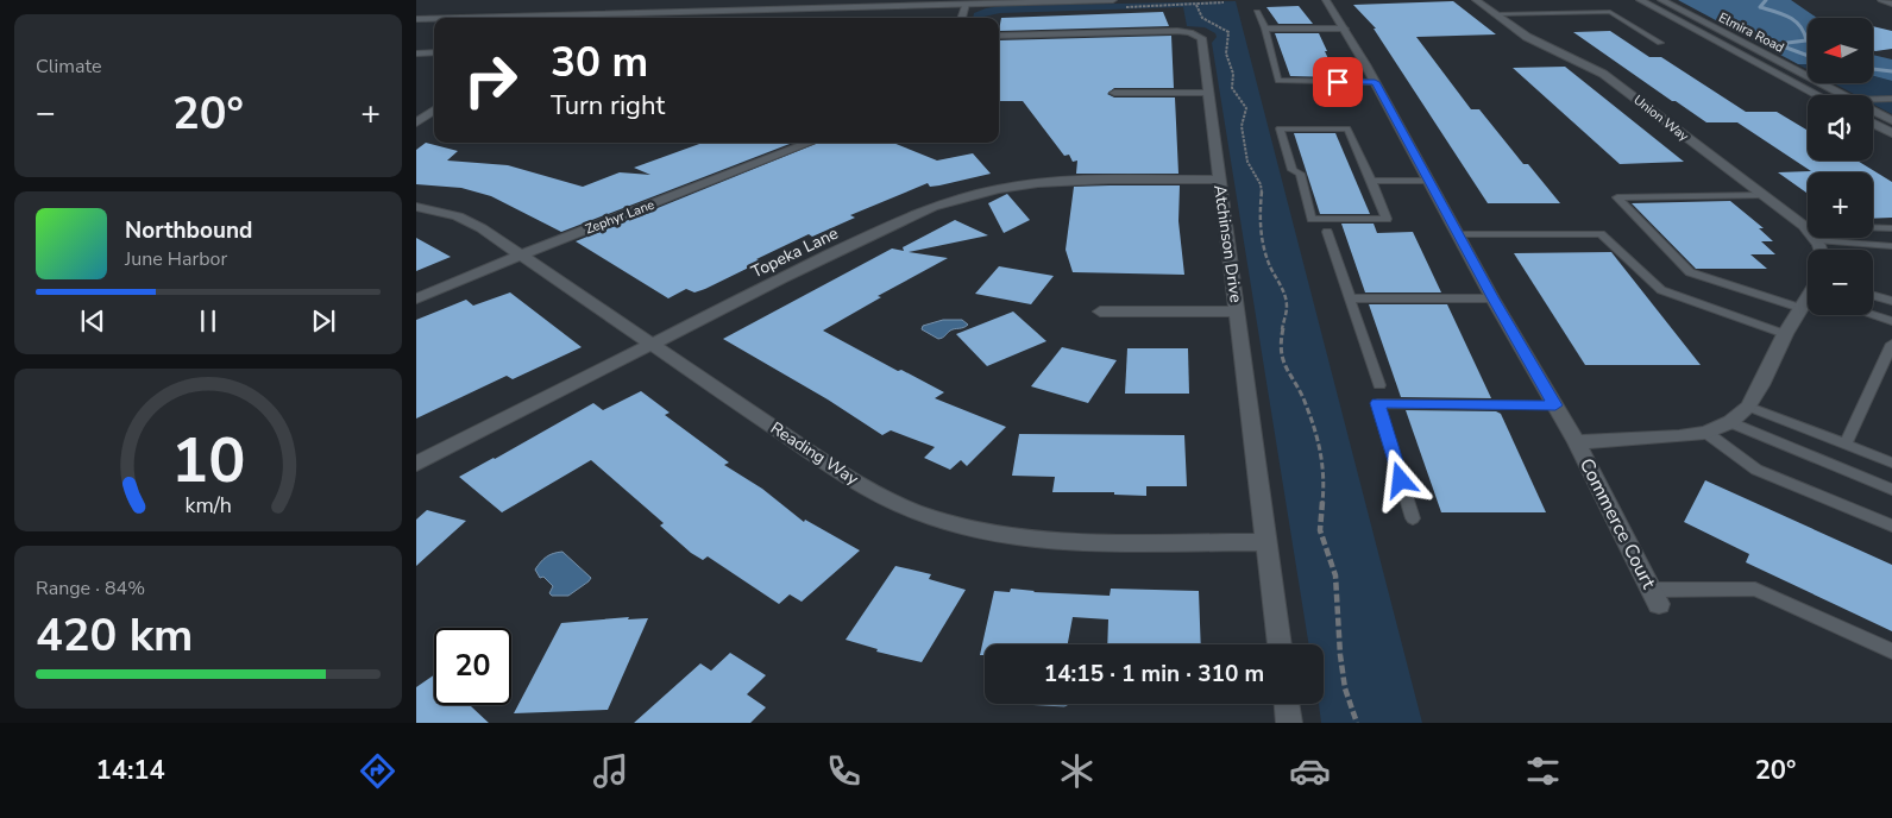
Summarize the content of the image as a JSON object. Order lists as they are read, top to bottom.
{
  "streets": {
    "street": [
      "Elmira Road",
      "Union Way",
      "Zephyr Lane",
      "Atchinson Drive",
      "Topeka Lane",
      "Reading Way",
      "Commerce Court"
    ]
  },
  "crossings": [
    ["Zephyr Lane", "Reading Way"],
    ["Atchinson Drive", "Topeka Lane"],
    ["Atchinson Drive", "Reading Way"],
    ["Topeka Lane", "Reading Way"]
  ],
  "north": "left",
  "page": {
    "tile": [
      "Climate",
      ["Range · 84%", "420 km"]
    ],
    "map_buttons": ["+", "−"],
    "turn": ["30 m", "Turn right"],
    "heat": ["−", "20°", "+"],
    "song": ["Northbound", "June Harbor"],
    "limit": "20",
    "trip": "14:15 · 1 min · 310 m",
    "tabs": ["14:14", "20°"],
    "gauge": ["10", "km/h"]
  }
}
